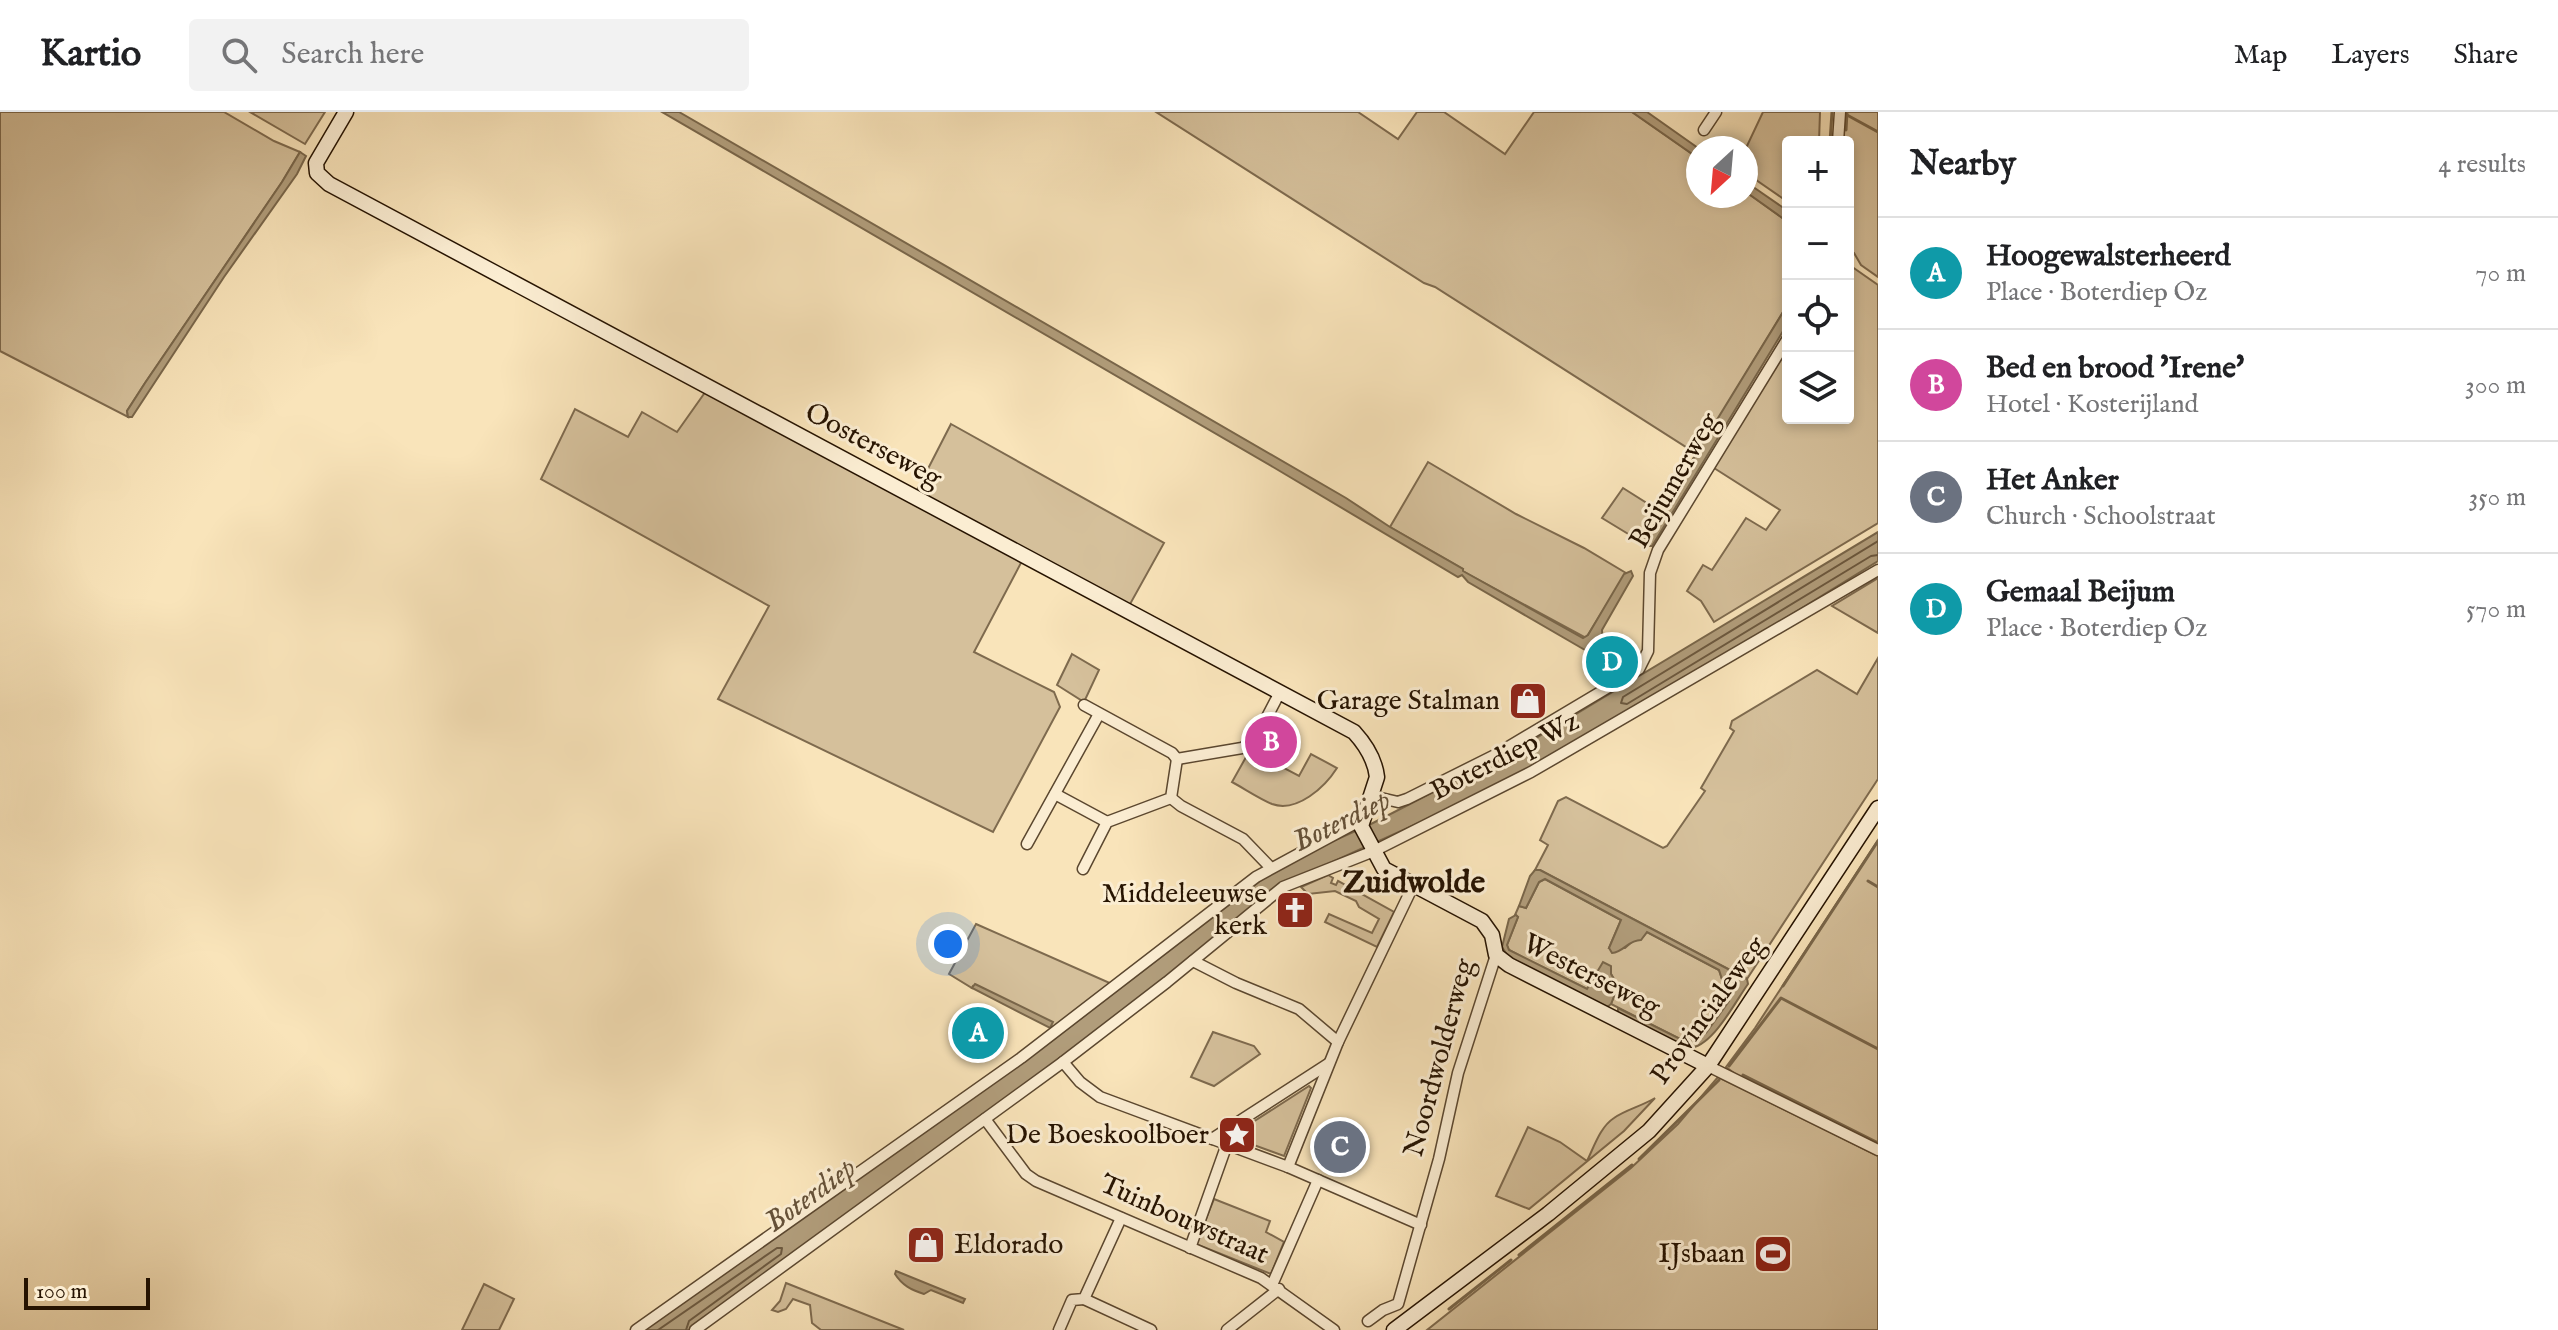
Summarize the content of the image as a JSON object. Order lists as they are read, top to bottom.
{
  "streets": {
    "street": [
      "Oosterseweg",
      "Beijumerweg",
      "Boterdiep Wz",
      "Westerseweg",
      "Provincialeweg",
      "Noordwolderweg",
      "Tuinbouwstraat"
    ]
  },
  "crossings": [
    ["Oosterseweg", "Beijumerweg"],
    ["Boterdiep Wz", "Noordwolderweg"],
    ["Boterdiep Wz", "Tuinbouwstraat"],
    ["Westerseweg", "Provincialeweg"],
    ["Westerseweg", "Noordwolderweg"]
  ],
  "districts": ["Zuidwolde"],
  "water": ["Boterdiep"],
  "places": {
    "shop": ["Garage Stalman", "Eldorado"],
    "church": ["Middeleeuwse kerk"],
    "place": ["De Boeskoolboer"],
    "sports": ["IJsbaan"]
  },
  "scale_bar": "100 m",
  "north": "bottom left",
  "page": {
    "header": "Kartio",
    "search": "Search here",
    "nav": ["Map", "Layers", "Share"],
    "heading": ["Nearby", "4 results"],
    "map_buttons": ["+", "−"],
    "list": [
      {
        "mark": "A",
        "name": "Hoogewalsterheerd",
        "note": "Place · Boterdiep Oz",
        "value": "70 m"
      },
      {
        "mark": "B",
        "name": "Bed en brood 'Irene'",
        "note": "Hotel · Kosterijland",
        "value": "300 m"
      },
      {
        "mark": "C",
        "name": "Het Anker",
        "note": "Church · Schoolstraat",
        "value": "350 m"
      },
      {
        "mark": "D",
        "name": "Gemaal Beijum",
        "note": "Place · Boterdiep Oz",
        "value": "570 m"
      }
    ],
    "pins": [
      "D",
      "B",
      "A",
      "C"
    ],
    "scale": "100 m"
  }
}
